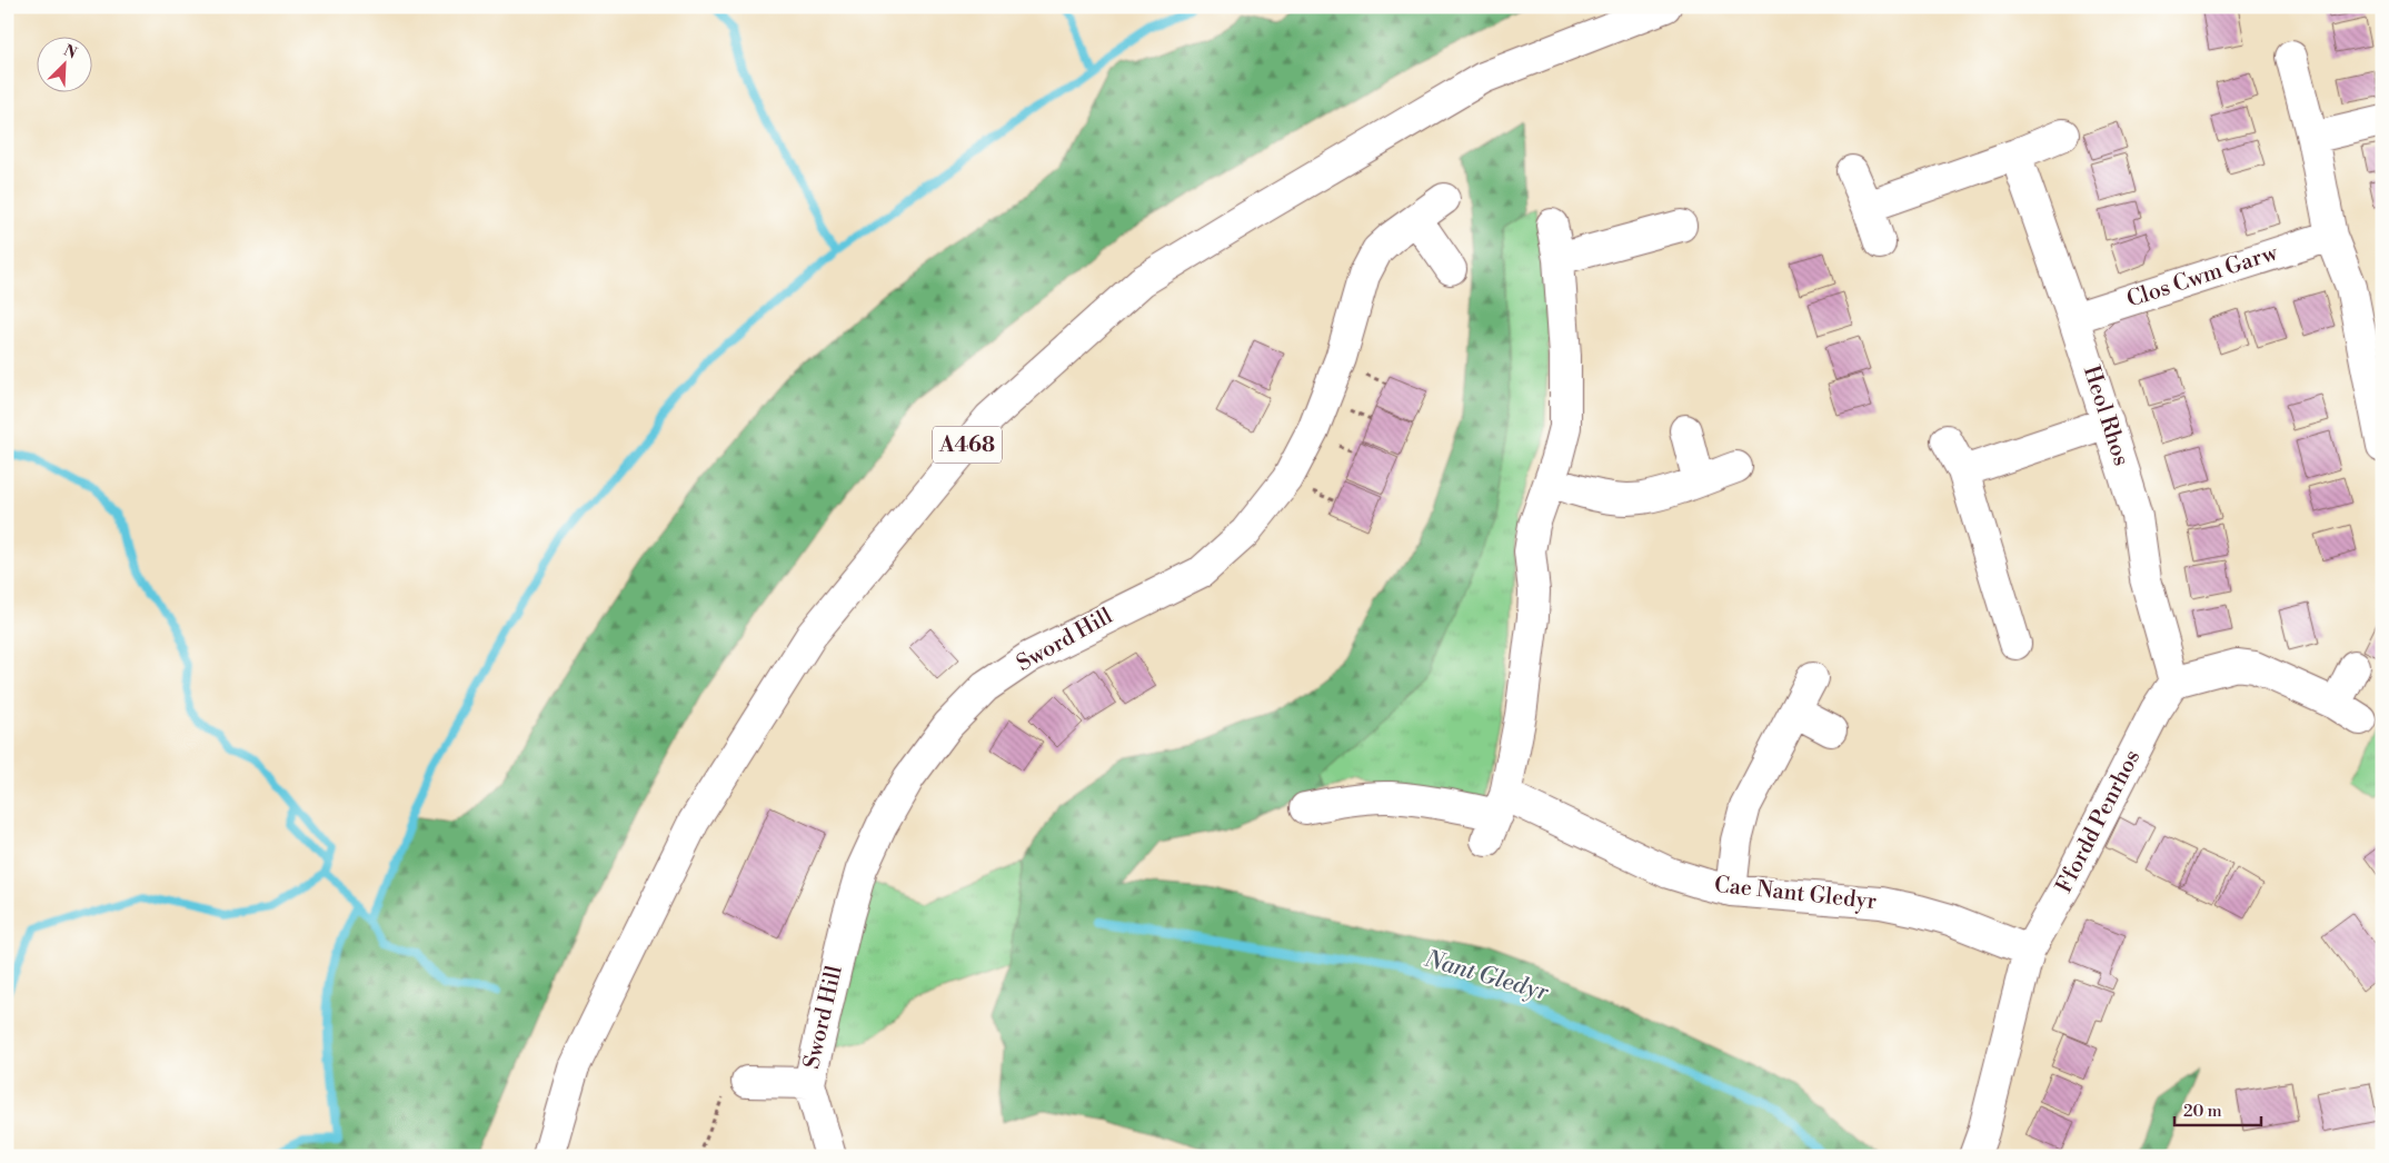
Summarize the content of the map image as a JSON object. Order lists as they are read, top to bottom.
{
  "streets": {
    "street": [
      "Clos Cwm Garw",
      "Heol Rhos",
      "A468",
      "Sword Hill",
      "Ffordd Penrhos",
      "Cae Nant Gledyr"
    ]
  },
  "crossings": [
    ["Clos Cwm Garw", "Heol Rhos"],
    ["Heol Rhos", "Ffordd Penrhos"],
    ["Ffordd Penrhos", "Cae Nant Gledyr"]
  ],
  "water": ["Nant Gledyr"],
  "scale_bar": "20 m",
  "north": "top right"
}
